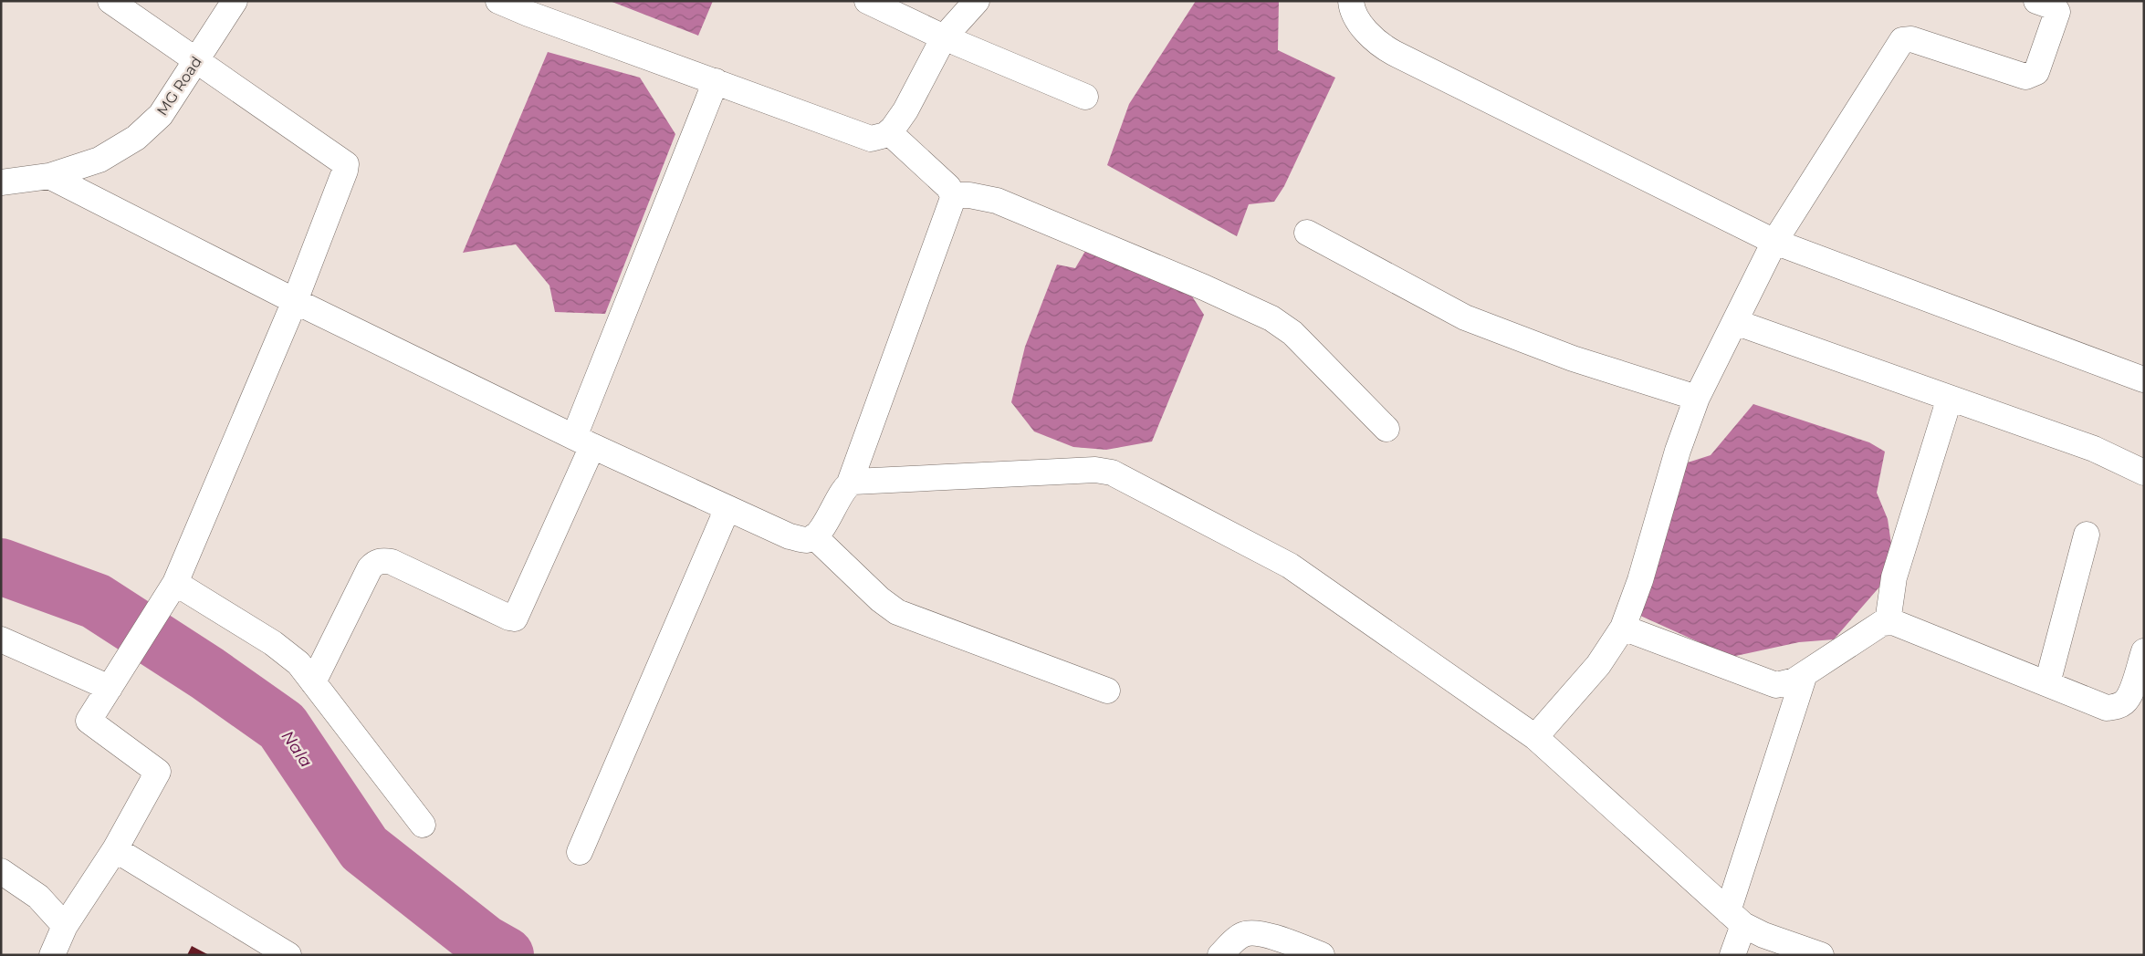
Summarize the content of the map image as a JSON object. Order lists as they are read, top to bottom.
{
  "streets": {
    "street": ["MG Road"]
  },
  "water": ["Nala"]
}
